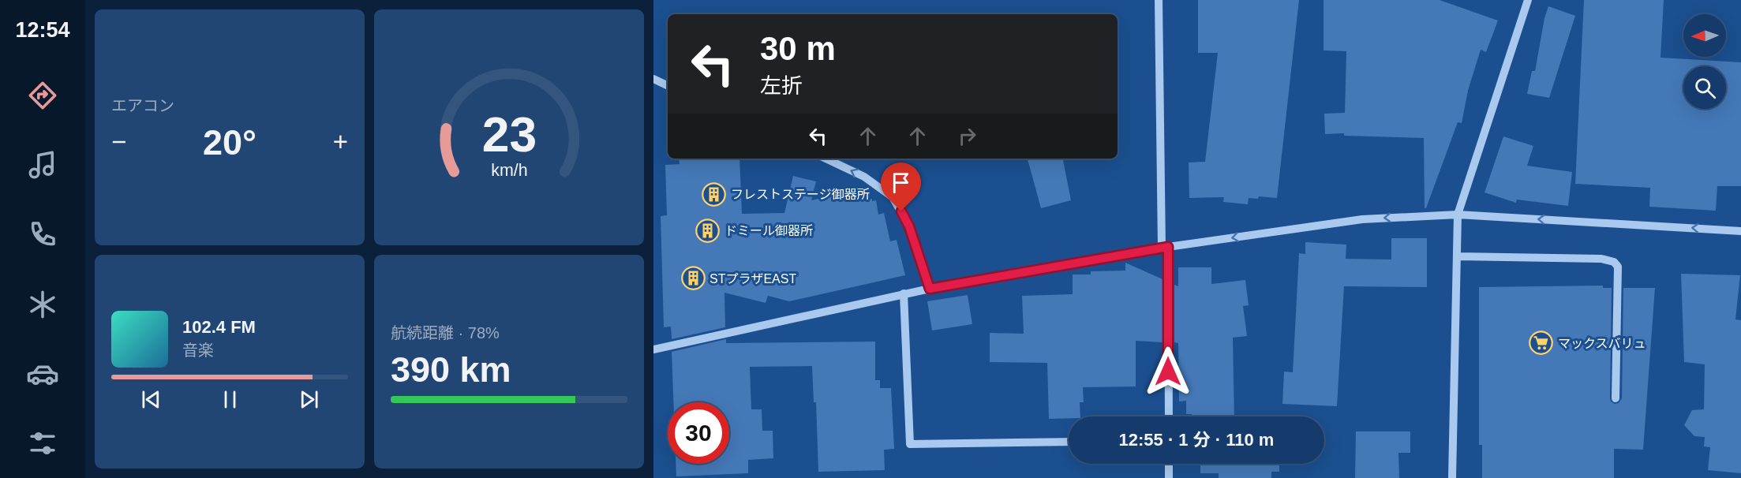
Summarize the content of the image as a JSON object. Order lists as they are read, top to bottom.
{
  "places": {
    "building": ["フレストステージ御器所", "ドミール御器所", "STプラザEAST"],
    "supermarket": ["マックスバリュ"]
  },
  "north": "left",
  "page": {
    "tabs": "12:54",
    "tile": [
      "エアコン",
      ["航続距離 · 78%", "390 km"]
    ],
    "turn": ["30 m", "左折"],
    "heat": ["−", "20°", "+"],
    "song": ["102.4 FM", "音楽"],
    "limit": "30",
    "trip": "12:55 · 1 分 · 110 m",
    "gauge": ["23", "km/h"]
  }
}
